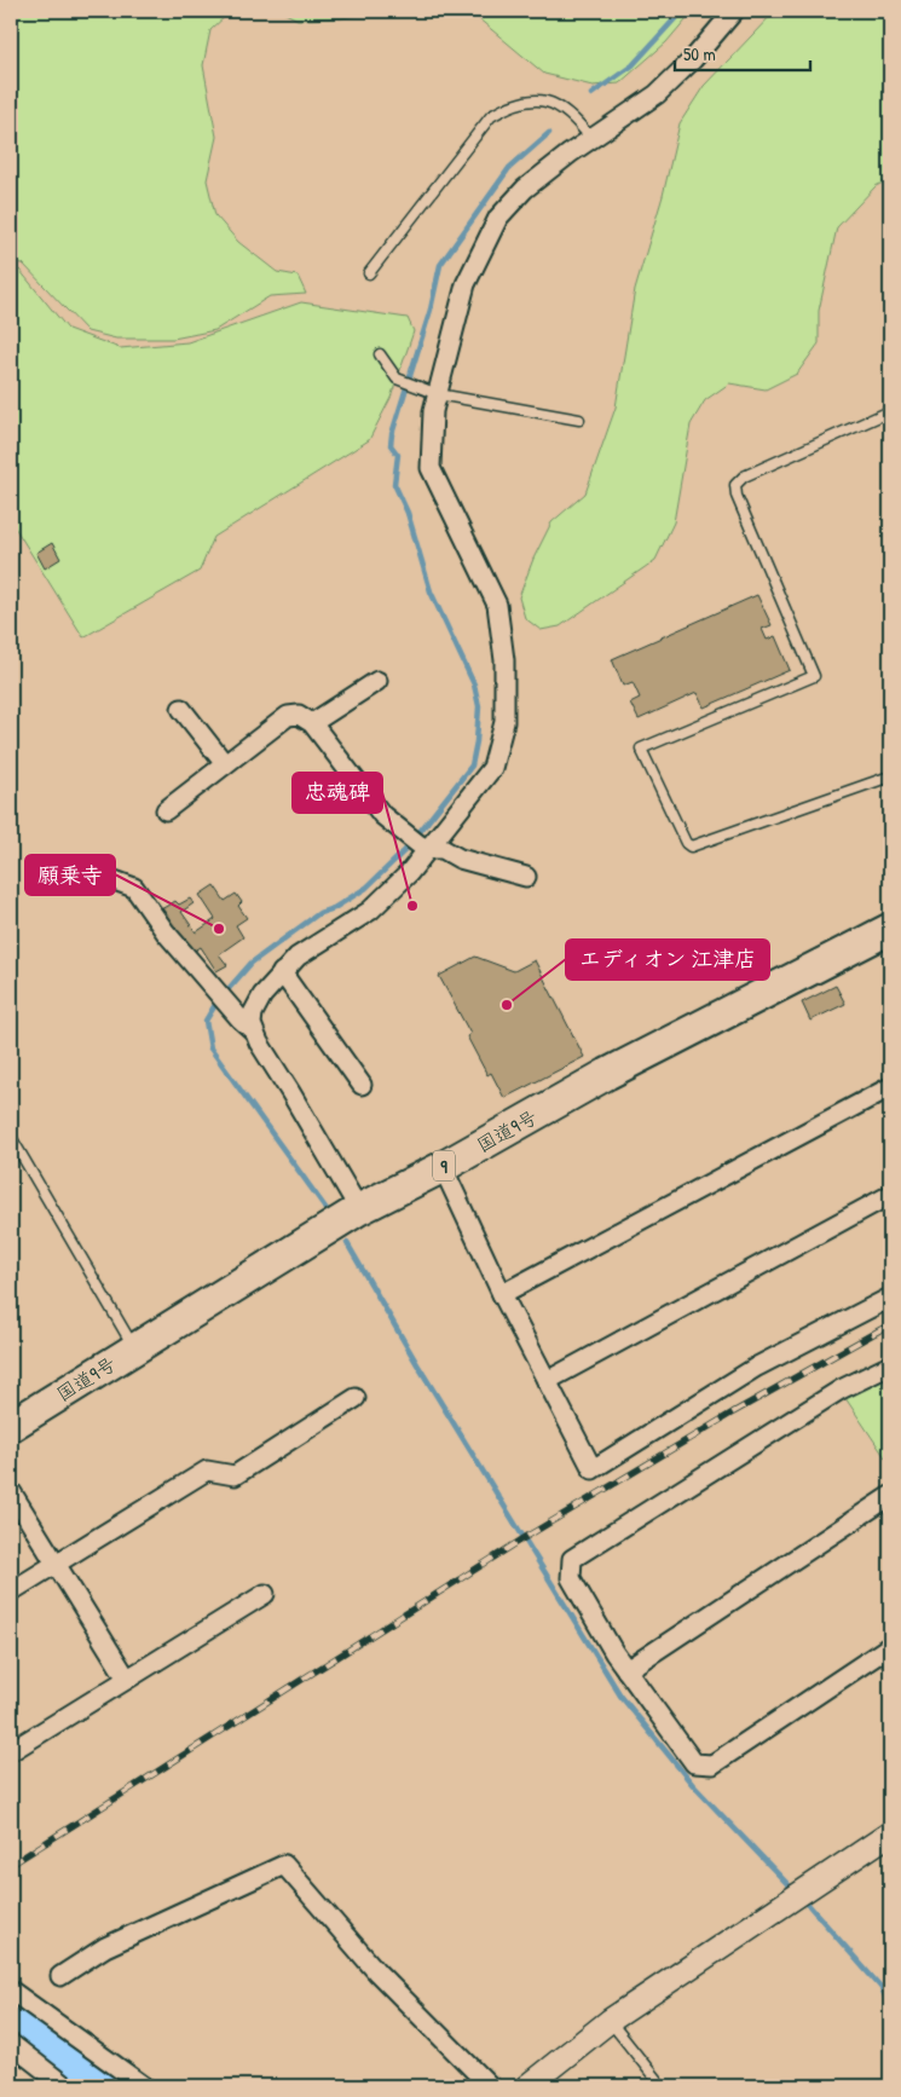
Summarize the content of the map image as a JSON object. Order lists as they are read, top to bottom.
{
  "streets": {
    "highway": ["国道9号", "9"]
  },
  "places": ["忠魂碑", "願乗寺", "エディオン 江津店"],
  "scale_bar": "50 m"
}
